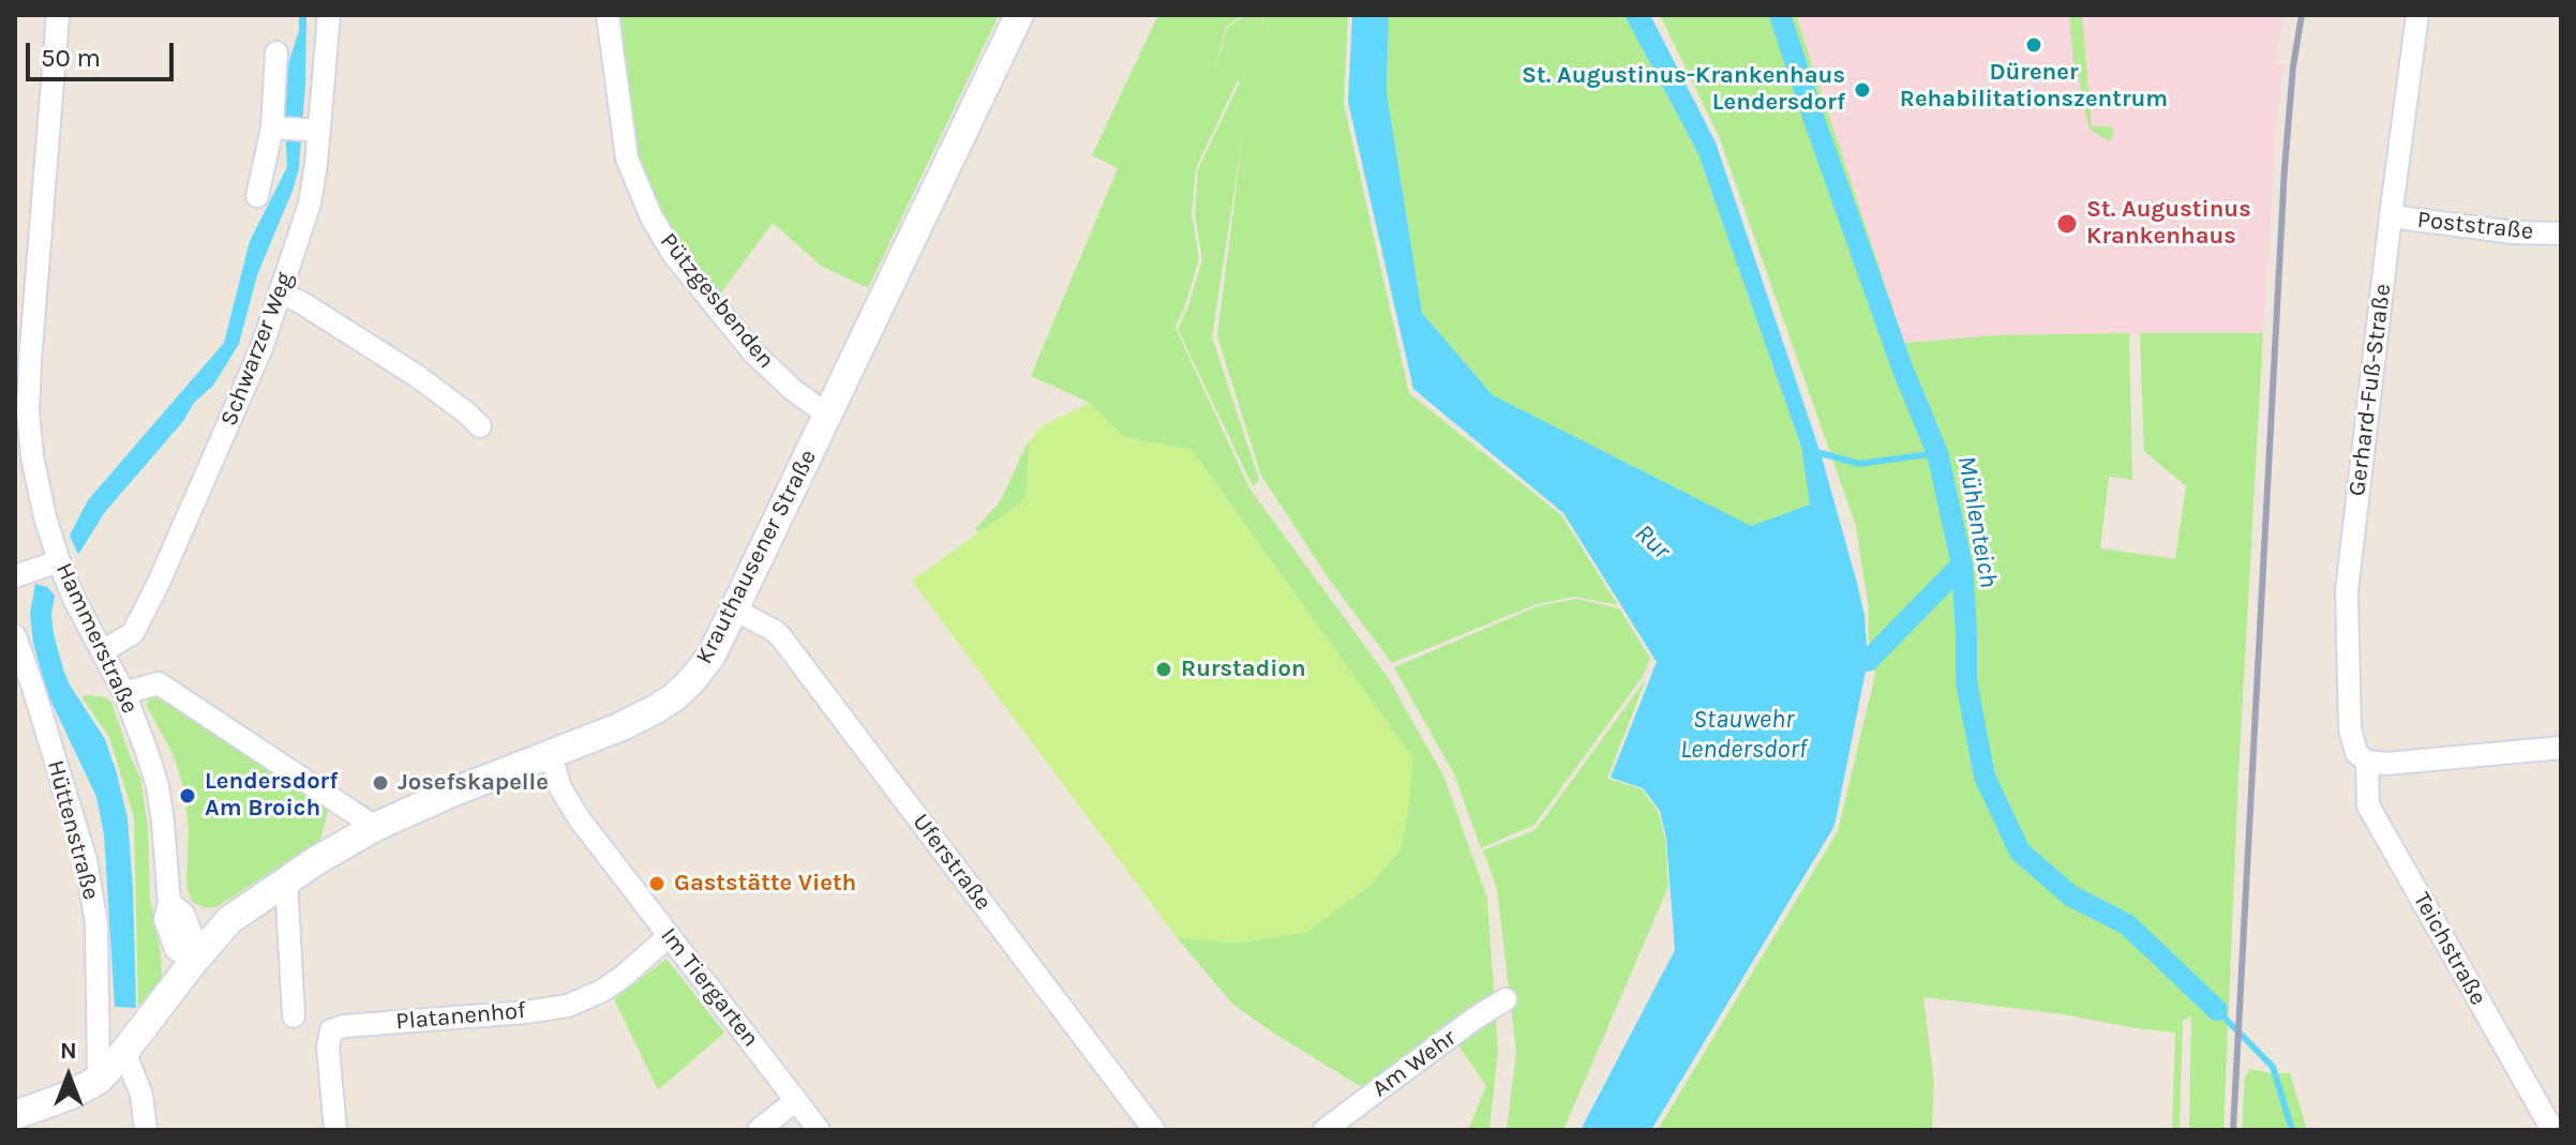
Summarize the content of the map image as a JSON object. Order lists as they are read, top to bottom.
{
  "streets": {
    "street": [
      "Poststraße",
      "Pützgesbenden",
      "Schwarzer Weg",
      "Gerhard-Fuß-Straße",
      "Krauthausener Straße",
      "Hammerstraße",
      "Hüttenstraße",
      "Uferstraße",
      "Teichstraße",
      "Im Tiergarten",
      "Platanenhof",
      "Am Wehr"
    ]
  },
  "crossings": [
    ["Poststraße", "Gerhard-Fuß-Straße"],
    ["Pützgesbenden", "Krauthausener Straße"],
    ["Schwarzer Weg", "Hammerstraße"],
    ["Gerhard-Fuß-Straße", "Teichstraße"],
    ["Krauthausener Straße", "Hammerstraße"],
    ["Krauthausener Straße", "Hüttenstraße"],
    ["Krauthausener Straße", "Uferstraße"],
    ["Krauthausener Straße", "Im Tiergarten"],
    ["Im Tiergarten", "Platanenhof"]
  ],
  "water": ["Mühlenteich", "Rur", "Stauwehr Lendersdorf"],
  "places": [
    "Dürener Rehabilitationszentrum",
    "St. Augustinus-Krankenhaus Lendersdorf",
    "St. Augustinus Krankenhaus",
    "Rurstadion",
    "Josefskapelle",
    "Lendersdorf Am Broich",
    "Gaststätte Vieth"
  ],
  "scale_bar": "50 m",
  "north": "top"
}
